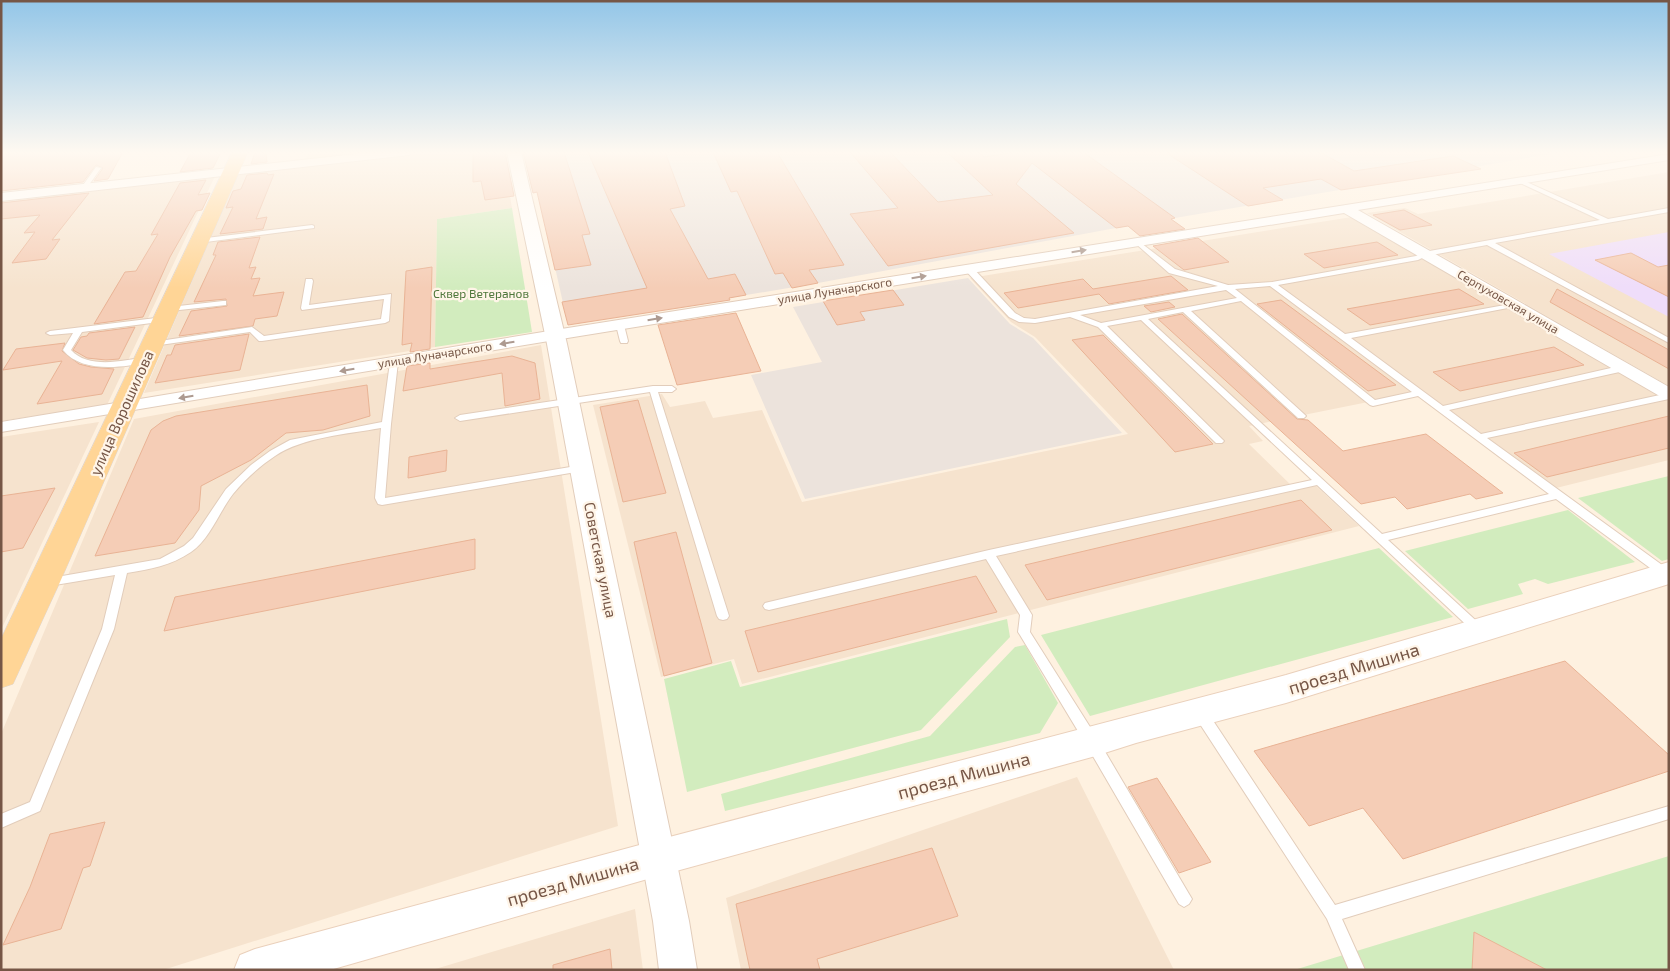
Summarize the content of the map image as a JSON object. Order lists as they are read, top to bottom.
{
  "streets": {
    "main road": ["улица Ворошилова", "проезд Мишина"],
    "street": ["улица Луначарского", "Серпуховская улица", "Советская улица"]
  },
  "crossings": [
    ["улица Луначарского", "Серпуховская улица"],
    ["улица Луначарского", "улица Ворошилова"],
    ["улица Луначарского", "Советская улица"],
    ["Советская улица", "проезд Мишина"]
  ],
  "parks": ["Сквер Ветеранов"]
}
